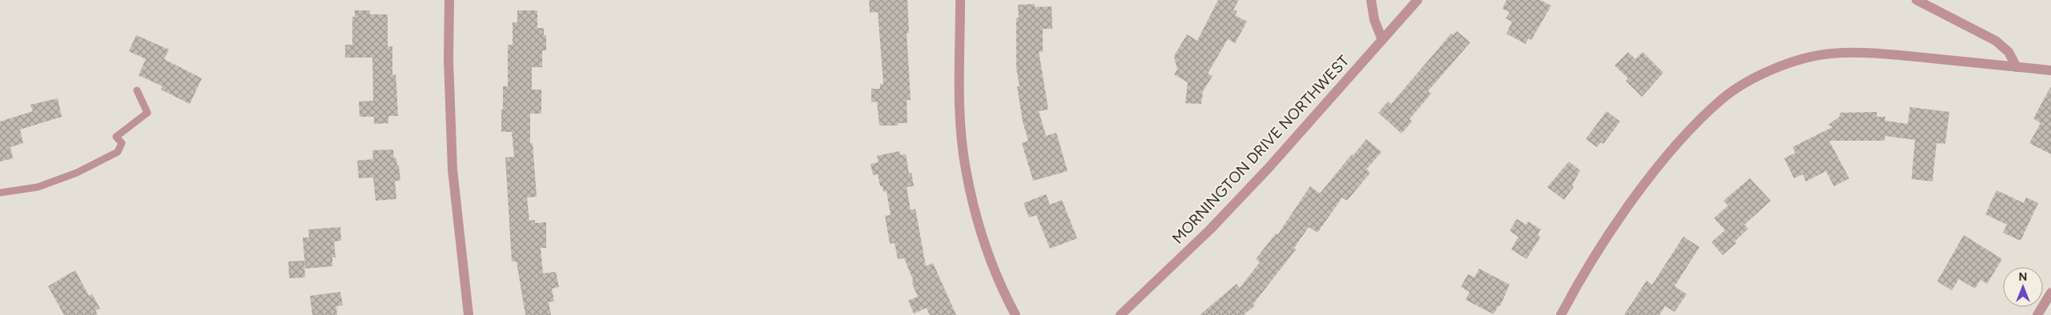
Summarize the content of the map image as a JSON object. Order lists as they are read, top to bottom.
{
  "streets": {
    "street": ["MORNINGTON DRIVE NORTHWEST"]
  },
  "north": "top"
}
